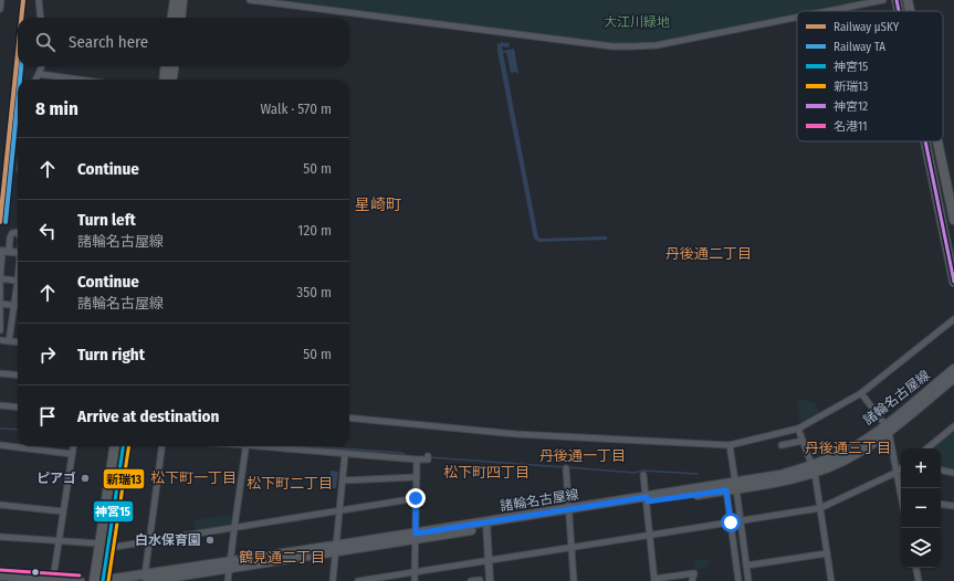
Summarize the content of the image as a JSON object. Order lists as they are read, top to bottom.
{
  "streets": {
    "main road": ["諸輪名古屋線"]
  },
  "districts": [
    "星崎町",
    "丹後通二丁目",
    "丹後通三丁目",
    "丹後通一丁目",
    "松下町四丁目",
    "松下町一丁目",
    "松下町二丁目",
    "鶴見通二丁目"
  ],
  "parks": ["大江川緑地"],
  "places": ["ピアゴ", "白水保育園"],
  "lines": [
    "rail line μSKY",
    "transit line 神宮12",
    "rail line TA",
    "transit line 神宮15",
    "transit line 新瑞13",
    "transit line 名港11"
  ],
  "legend": [
    "Railway μSKY",
    "Railway TA",
    "神宮15",
    "新瑞13",
    "神宮12",
    "名港11"
  ],
  "page": {
    "search": "Search here",
    "heading": ["8 min", "Walk · 570 m"],
    "list": [
      ["Continue", "50 m"],
      ["Turn left", "諸輪名古屋線", "120 m"],
      ["Continue", "諸輪名古屋線", "350 m"],
      ["Turn right", "50 m"],
      "Arrive at destination"
    ],
    "map_buttons": ["+", "−"]
  }
}
